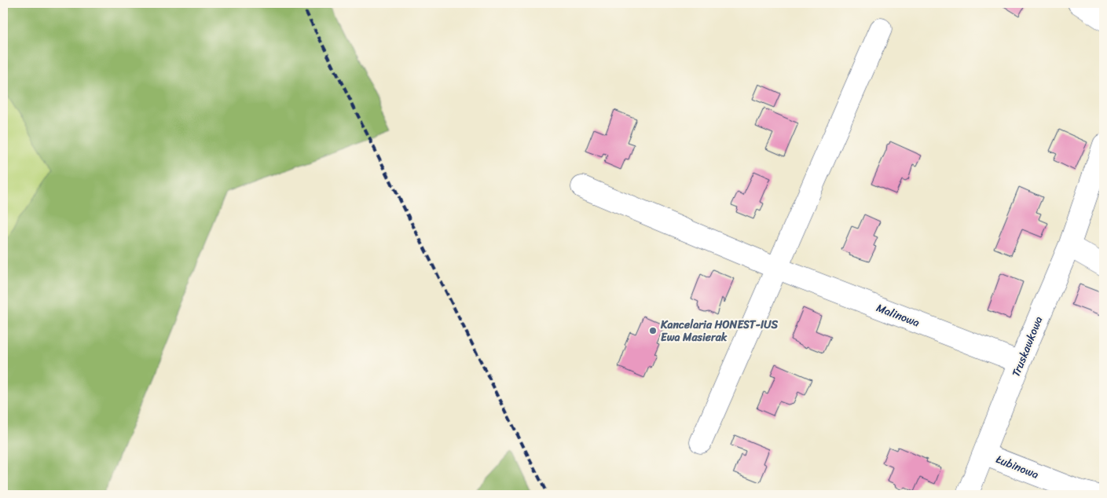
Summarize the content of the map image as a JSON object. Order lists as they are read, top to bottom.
{
  "streets": {
    "street": ["Malinowa", "Truskawkowa", "Łubinowa"]
  },
  "crossings": [
    ["Malinowa", "Truskawkowa"],
    ["Truskawkowa", "Łubinowa"]
  ],
  "places": ["Kancelaria HONEST-IUS Ewa Masierak"]
}
